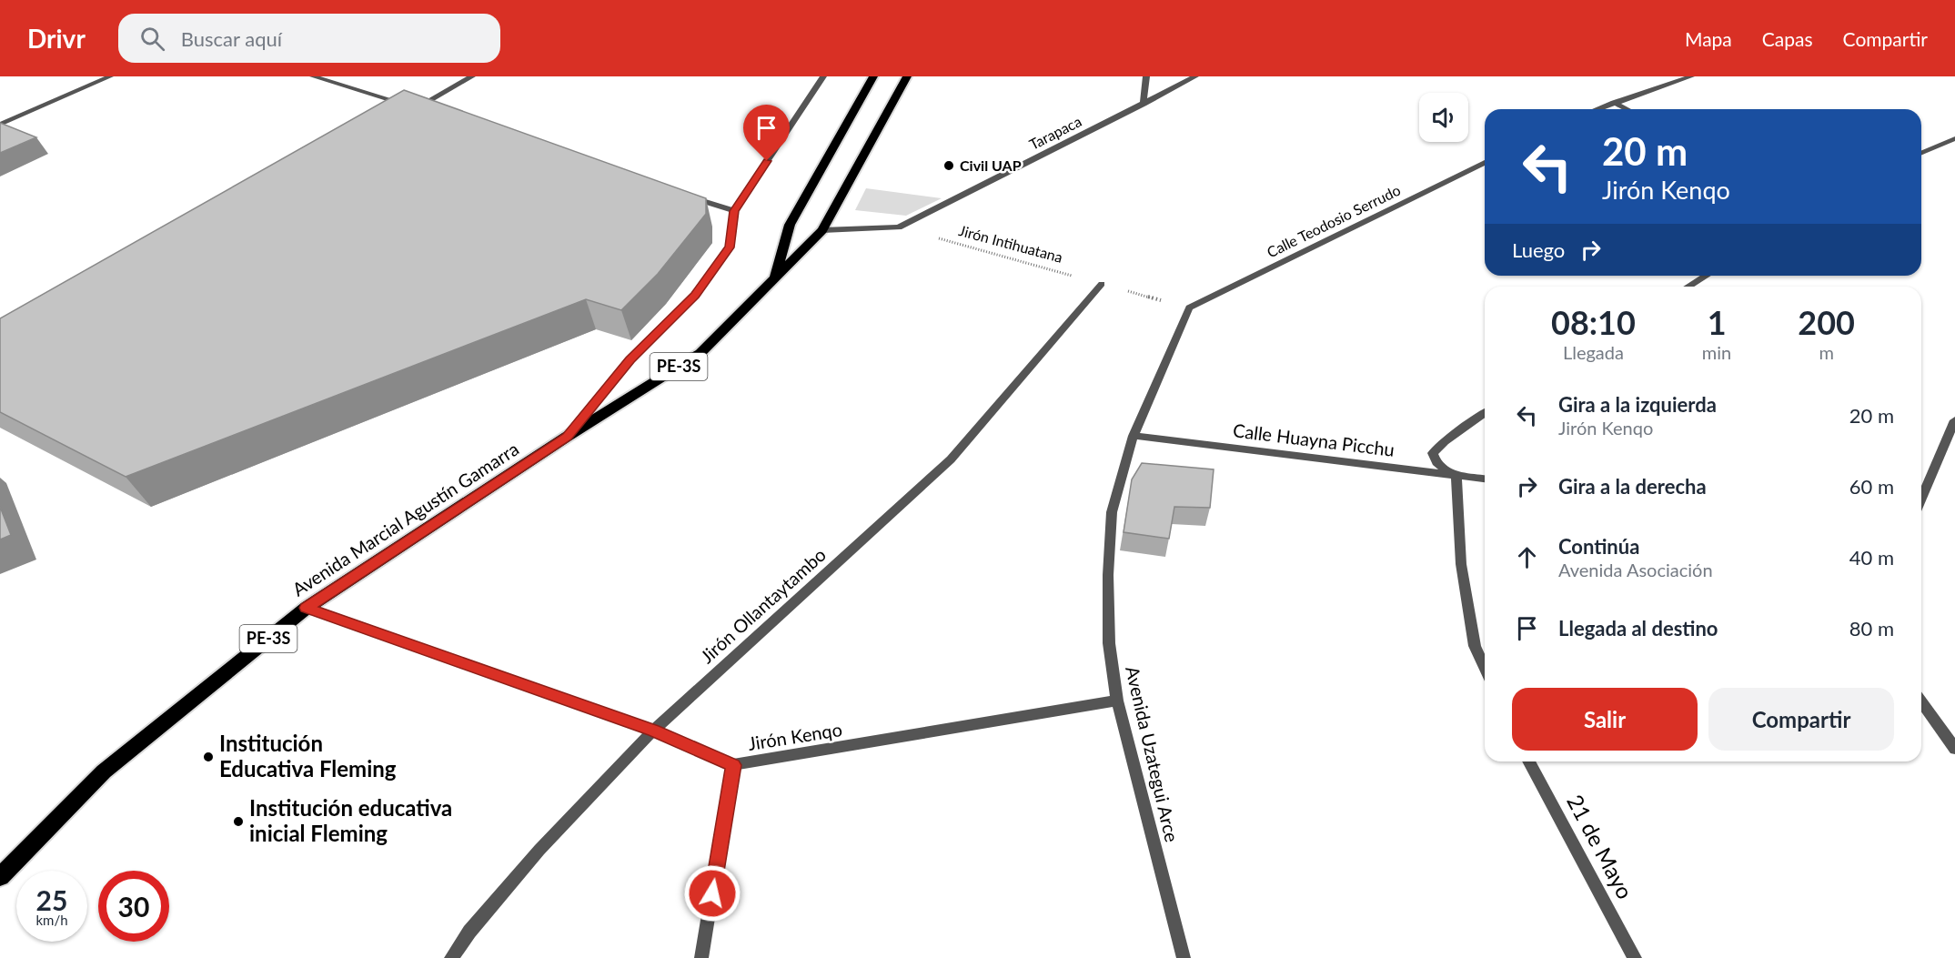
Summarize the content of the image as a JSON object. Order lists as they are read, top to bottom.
{
  "streets": {
    "highway": ["PE-3S", "Avenida Marcial Agustín Gamarra"],
    "street": [
      "Tarapaca",
      "Calle Teodosio Serrudo",
      "Calle Huayna Picchu",
      "Jirón Ollantaytambo",
      "Jirón Kenqo",
      "Avenida Uzategui Arce",
      "21 de Mayo"
    ],
    "path": ["Jirón Intihuatana"]
  },
  "crossings": [
    ["Tarapaca", "Jirón Intihuatana"],
    ["Calle Teodosio Serrudo", "Jirón Intihuatana"],
    ["Calle Teodosio Serrudo", "Avenida Uzategui Arce"],
    ["Jirón Intihuatana", "Jirón Ollantaytambo"],
    ["Jirón Intihuatana", "Avenida Uzategui Arce"],
    ["PE-3S", "Avenida Marcial Agustín Gamarra"],
    ["Calle Huayna Picchu", "Avenida Uzategui Arce"],
    ["Avenida Marcial Agustín Gamarra", "Jirón Kenqo"],
    ["Jirón Ollantaytambo", "Jirón Kenqo"],
    ["Jirón Kenqo", "Avenida Uzategui Arce"]
  ],
  "places": ["Civil UAP", "Institución Educativa Fleming", "Institución educativa inicial Fleming"],
  "page": {
    "header": "Drivr",
    "search": "Buscar aquí",
    "nav": ["Mapa", "Capas", "Compartir"],
    "turn": ["20 m", "Jirón Kenqo"],
    "then": "Luego",
    "eta": [
      "08:10",
      "Llegada",
      "1",
      "min",
      "200",
      "m"
    ],
    "list": [
      {
        "name": "Gira a la izquierda",
        "note": "Jirón Kenqo",
        "value": "20 m"
      },
      {
        "name": "Gira a la derecha",
        "value": "60 m"
      },
      {
        "name": "Continúa",
        "note": "Avenida Asociación",
        "value": "40 m"
      },
      {
        "name": "Llegada al destino",
        "value": "80 m"
      }
    ],
    "buttons": ["Salir", "Compartir"],
    "speed": "25 km/h",
    "limit": "30"
  }
}
